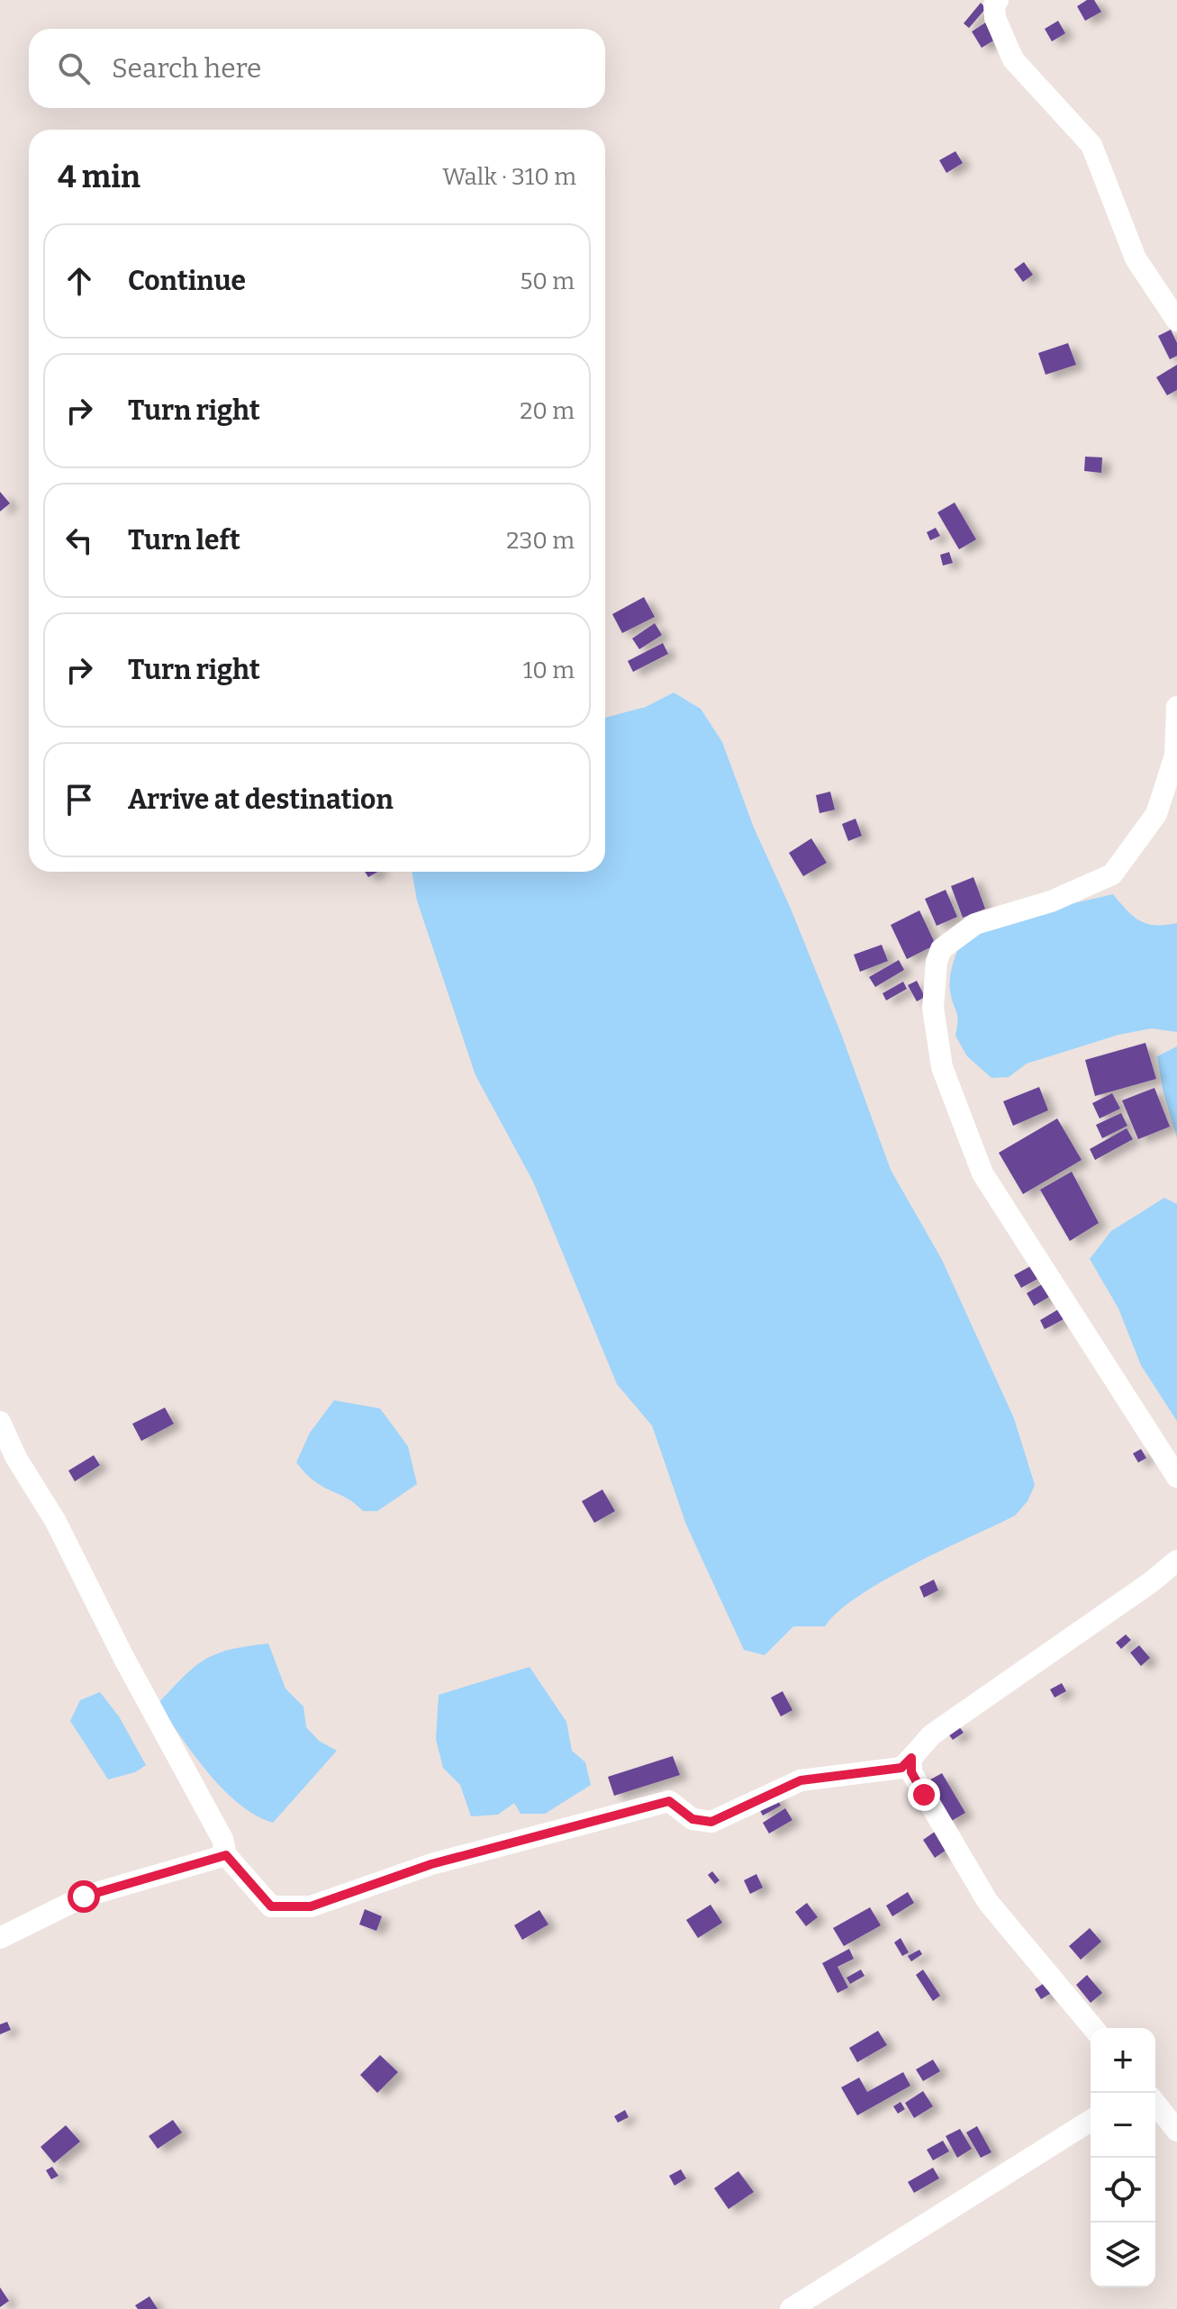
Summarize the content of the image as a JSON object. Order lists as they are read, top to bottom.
{
  "page": {
    "search": "Search here",
    "heading": ["4 min", "Walk · 310 m"],
    "list": [
      ["Continue", "50 m"],
      ["Turn right", "20 m"],
      ["Turn left", "230 m"],
      ["Turn right", "10 m"],
      "Arrive at destination"
    ],
    "map_buttons": ["+", "−"]
  }
}
